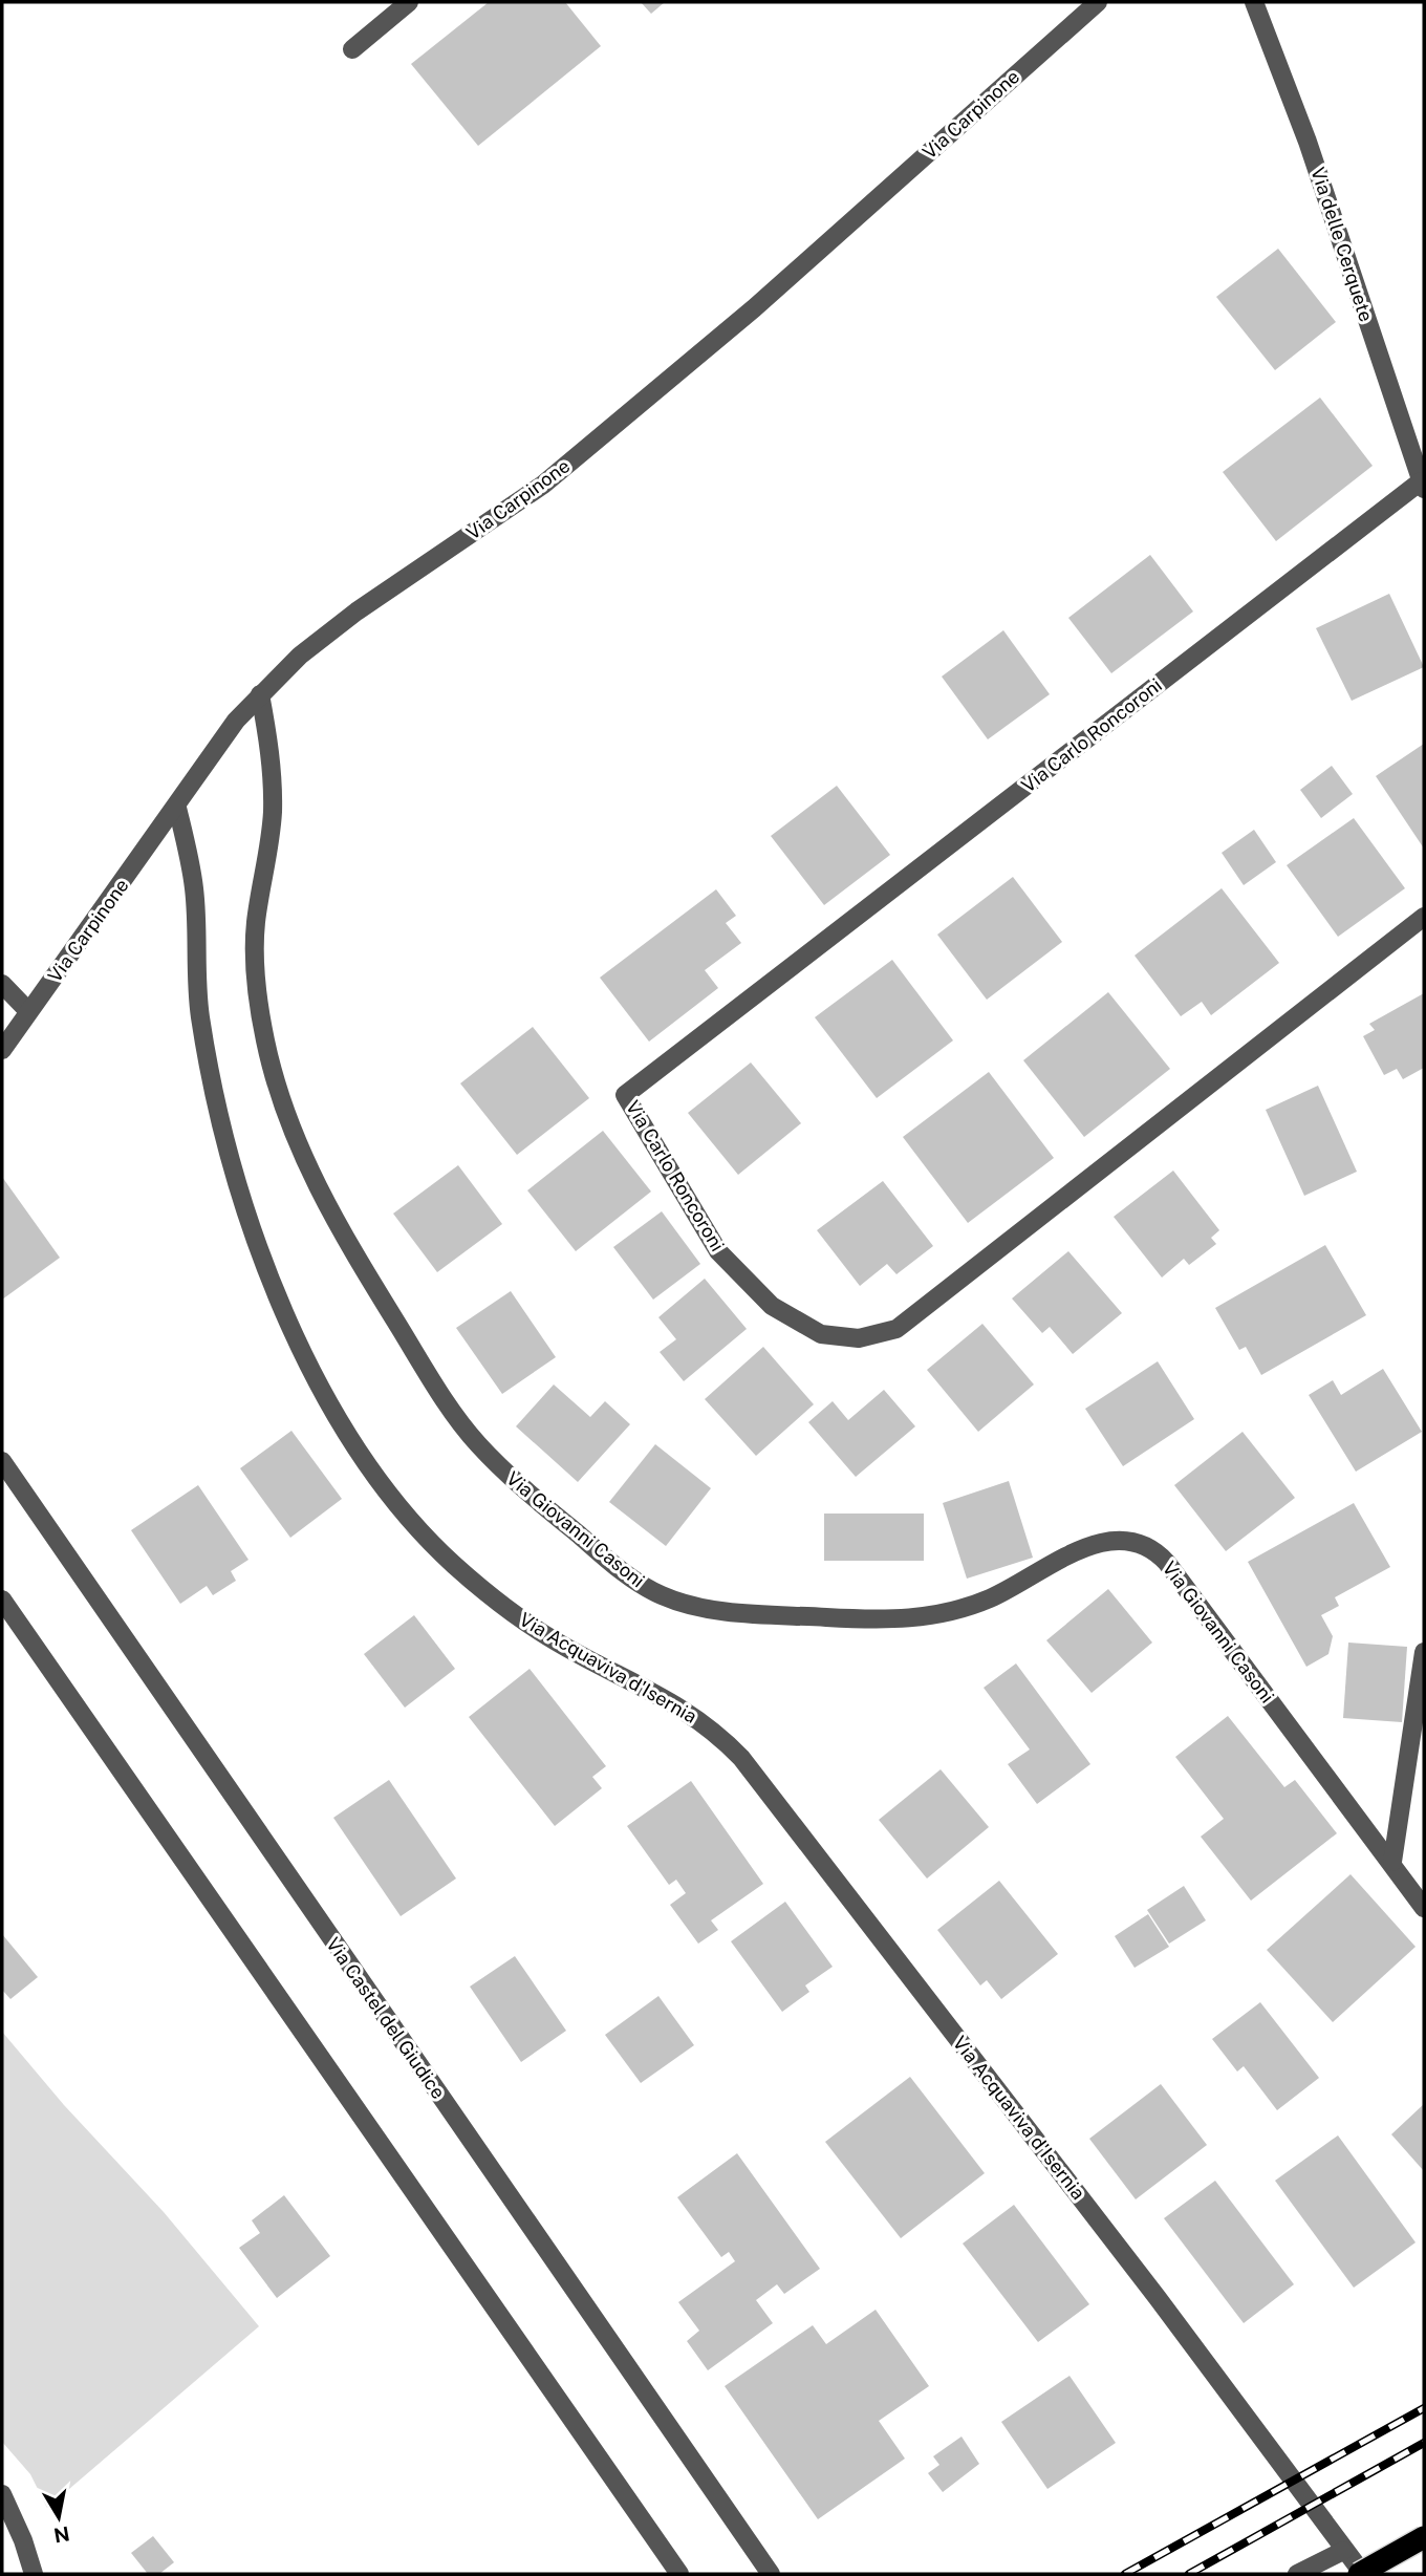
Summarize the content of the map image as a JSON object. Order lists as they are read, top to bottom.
{
  "streets": {
    "street": [
      "Via Carpinone",
      "Via delle Cerquete",
      "Via Carlo Roncoroni",
      "Via Giovanni Casoni",
      "Via Acquaviva d'Isernia",
      "Via Castel del Giudice"
    ]
  },
  "crossings": [
    ["Via Carpinone", "Via Giovanni Casoni"],
    ["Via Carpinone", "Via Acquaviva d'Isernia"],
    ["Via delle Cerquete", "Via Carlo Roncoroni"]
  ],
  "north": "bottom"
}
